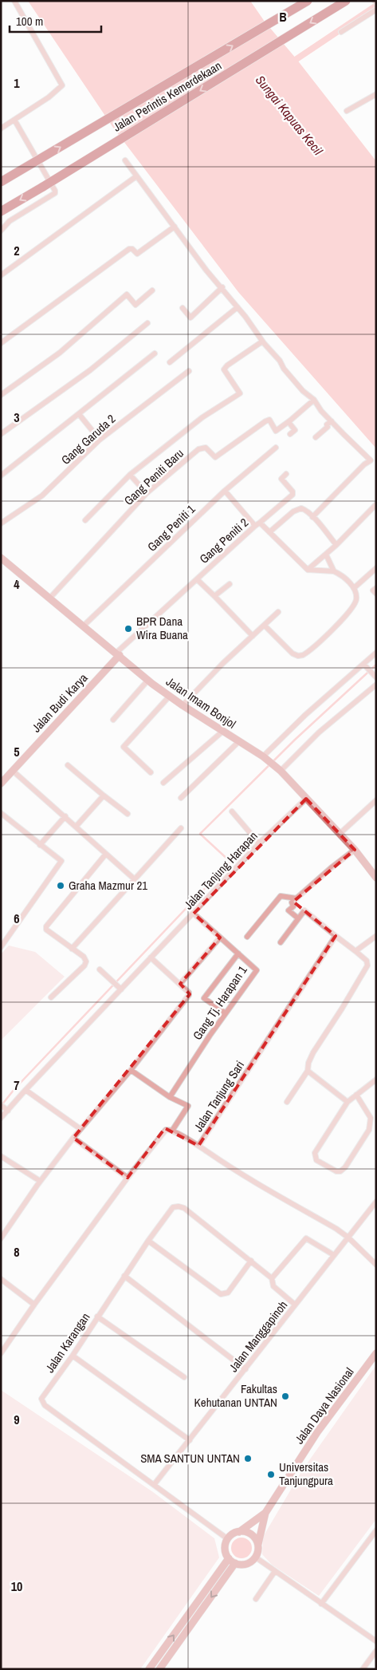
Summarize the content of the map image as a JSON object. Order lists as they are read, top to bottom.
{
  "streets": {
    "highway": ["Jalan Perintis Kemerdekaan"],
    "street": [
      "Gang Garuda 2",
      "Gang Peniti Baru",
      "Gang Peniti 1",
      "Gang Peniti 2",
      "Jalan Budi Karya",
      "Jalan Imam Bonjol",
      "Jalan Tanjung Harapan",
      "Gang Tj. Harapan 1",
      "Jalan Tanjung Sari",
      "Jalan Manggapinoh",
      "Jalan Karangan",
      "Jalan Daya Nasional"
    ]
  },
  "crossings": [
    ["Gang Peniti Baru", "Jalan Imam Bonjol"],
    ["Gang Peniti 1", "Jalan Imam Bonjol"],
    ["Gang Peniti 2", "Jalan Budi Karya"],
    ["Gang Peniti 2", "Jalan Imam Bonjol"],
    ["Jalan Budi Karya", "Jalan Imam Bonjol"],
    ["Jalan Imam Bonjol", "Jalan Tanjung Harapan"],
    ["Jalan Tanjung Harapan", "Gang Tj. Harapan 1"],
    ["Jalan Manggapinoh", "Jalan Karangan"],
    ["Jalan Karangan", "Jalan Daya Nasional"]
  ],
  "water": ["Sungai Kapuas Kecil"],
  "places": [
    "BPR Dana Wira Buana",
    "Graha Mazmur 21",
    "Fakultas Kehutanan UNTAN",
    "SMA SANTUN UNTAN",
    "Universitas Tanjungpura"
  ],
  "scale_bar": "100 m",
  "grid": {
    "columns": ["B"],
    "rows": [
      "1",
      "2",
      "3",
      "4",
      "5",
      "6",
      "7",
      "8",
      "9",
      "10"
    ]
  }
}
